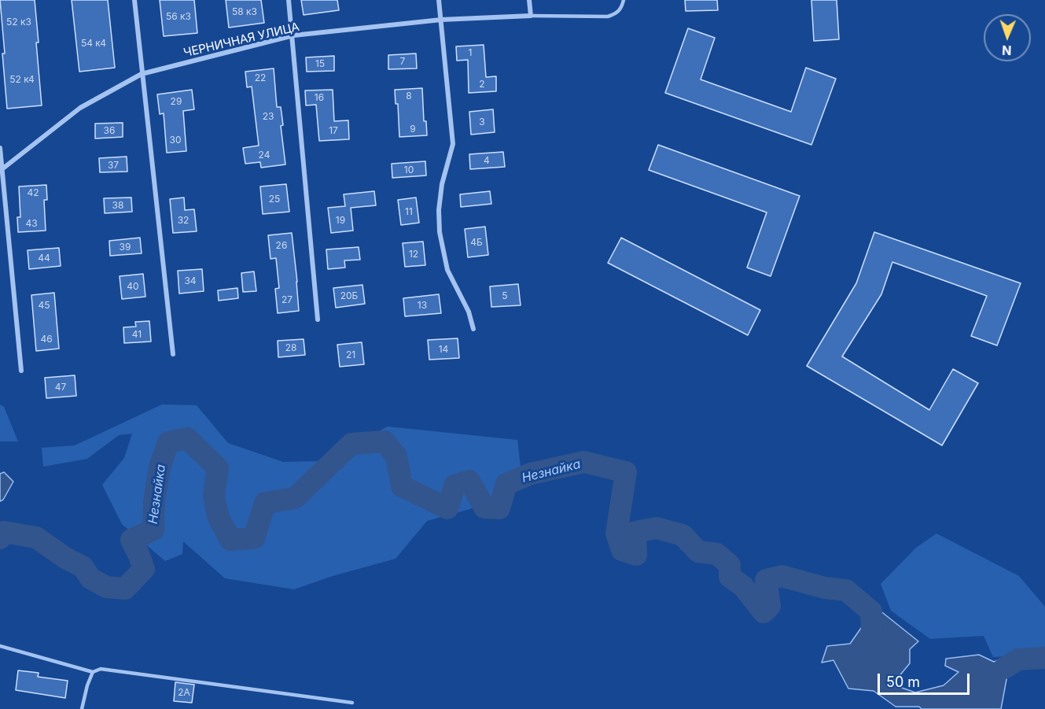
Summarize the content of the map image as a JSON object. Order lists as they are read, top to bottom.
{
  "streets": {
    "street": ["ЧЕРНИЧНАЯ УЛИЦА"]
  },
  "water": ["Незнайка"],
  "house_numbers": [
    "58 к3",
    "56 к3",
    "52 к3",
    "54 к4",
    "1",
    "7",
    "15",
    "22",
    "52 к4",
    "2",
    "8",
    "16",
    "29",
    "23",
    "3",
    "9",
    "36",
    "17",
    "30",
    "24",
    "4",
    "37",
    "10",
    "42",
    "25",
    "38",
    "11",
    "32",
    "19",
    "43",
    "4Б",
    "26",
    "39",
    "12",
    "44",
    "34",
    "40",
    "20Б",
    "5",
    "27",
    "45",
    "13",
    "41",
    "46",
    "28",
    "14",
    "21",
    "47",
    "2А"
  ],
  "scale_bar": "50 m",
  "north": "bottom"
}
